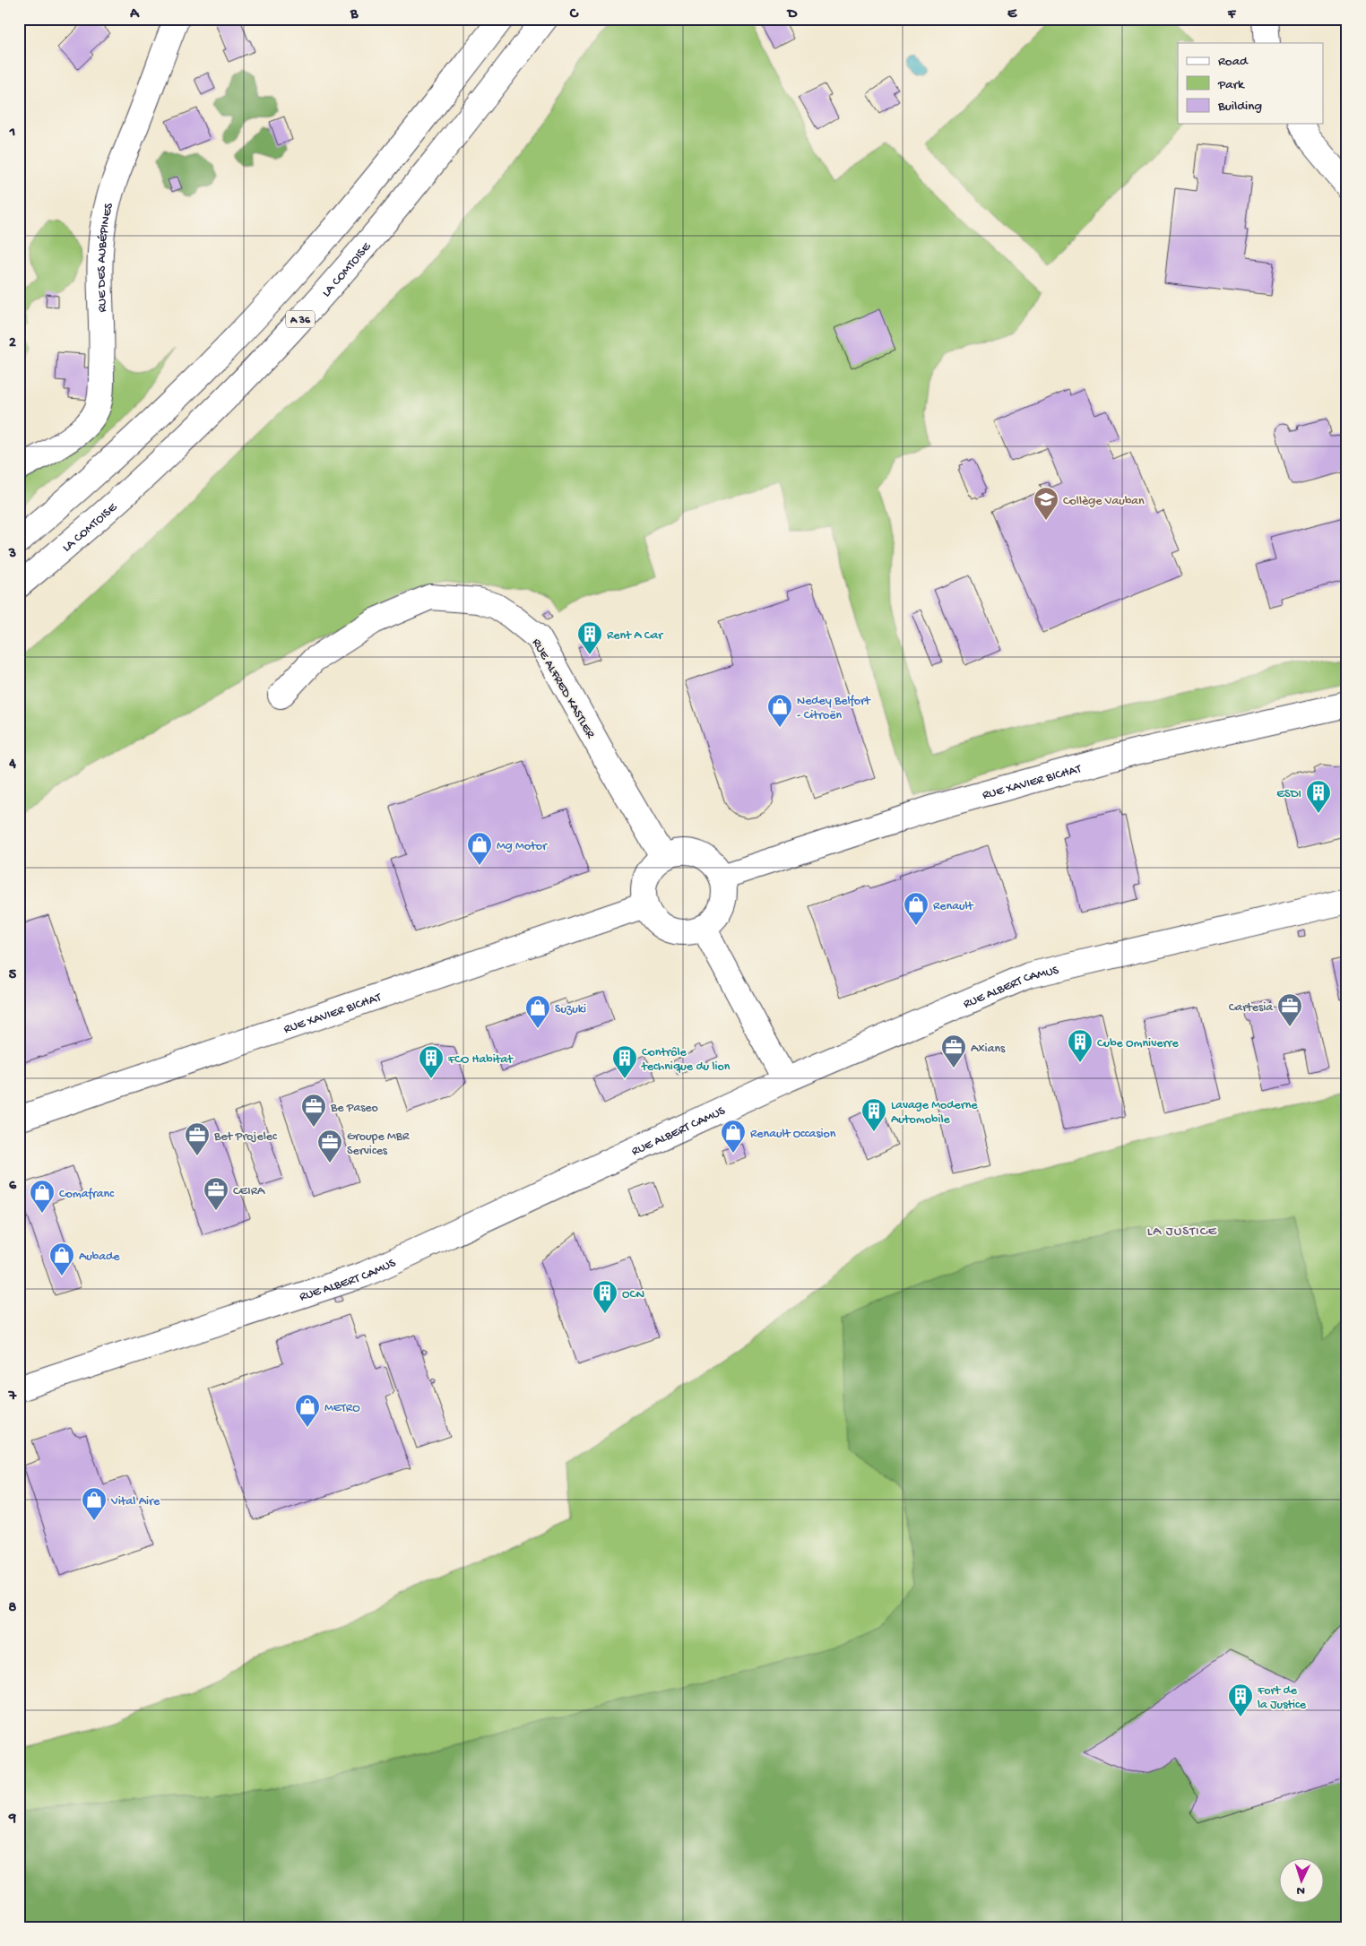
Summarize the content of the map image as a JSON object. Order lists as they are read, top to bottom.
{
  "streets": {
    "main road": [
      "RUE DES AUBÉPINES",
      "LA COMTOISE",
      "A 36",
      "RUE ALFRED KASTLER",
      "RUE XAVIER BICHAT",
      "RUE ALBERT CAMUS"
    ]
  },
  "crossings": [
    ["RUE ALFRED KASTLER", "RUE XAVIER BICHAT"]
  ],
  "districts": ["LA JUSTICE"],
  "places": {
    "school or university": ["Collège Vauban"],
    "building": [
      "Rent A Car",
      "ESDI",
      "Cube Omniverre",
      "FCO Habitat",
      "Contrôle technique du lion",
      "Lavage Moderne Automobile",
      "OCN",
      "Fort de la Justice"
    ],
    "shop": [
      "Nedey Belfort - Citroën",
      "Mg Motor",
      "Renault",
      "Suzuki",
      "Renault Occasion",
      "Comafranc",
      "Aubade",
      "METRO",
      "Vital Aire"
    ],
    "office": [
      "Cartesia",
      "Axians",
      "Be Paseo",
      "Bet Projelec",
      "Groupe MBR Services",
      "CEIRA"
    ]
  },
  "legend": ["Road", "Park", "Building"],
  "north": "bottom",
  "grid": {
    "columns": [
      "A",
      "B",
      "C",
      "D",
      "E",
      "F"
    ],
    "rows": [
      "1",
      "2",
      "3",
      "4",
      "5",
      "6",
      "7",
      "8",
      "9"
    ]
  }
}
